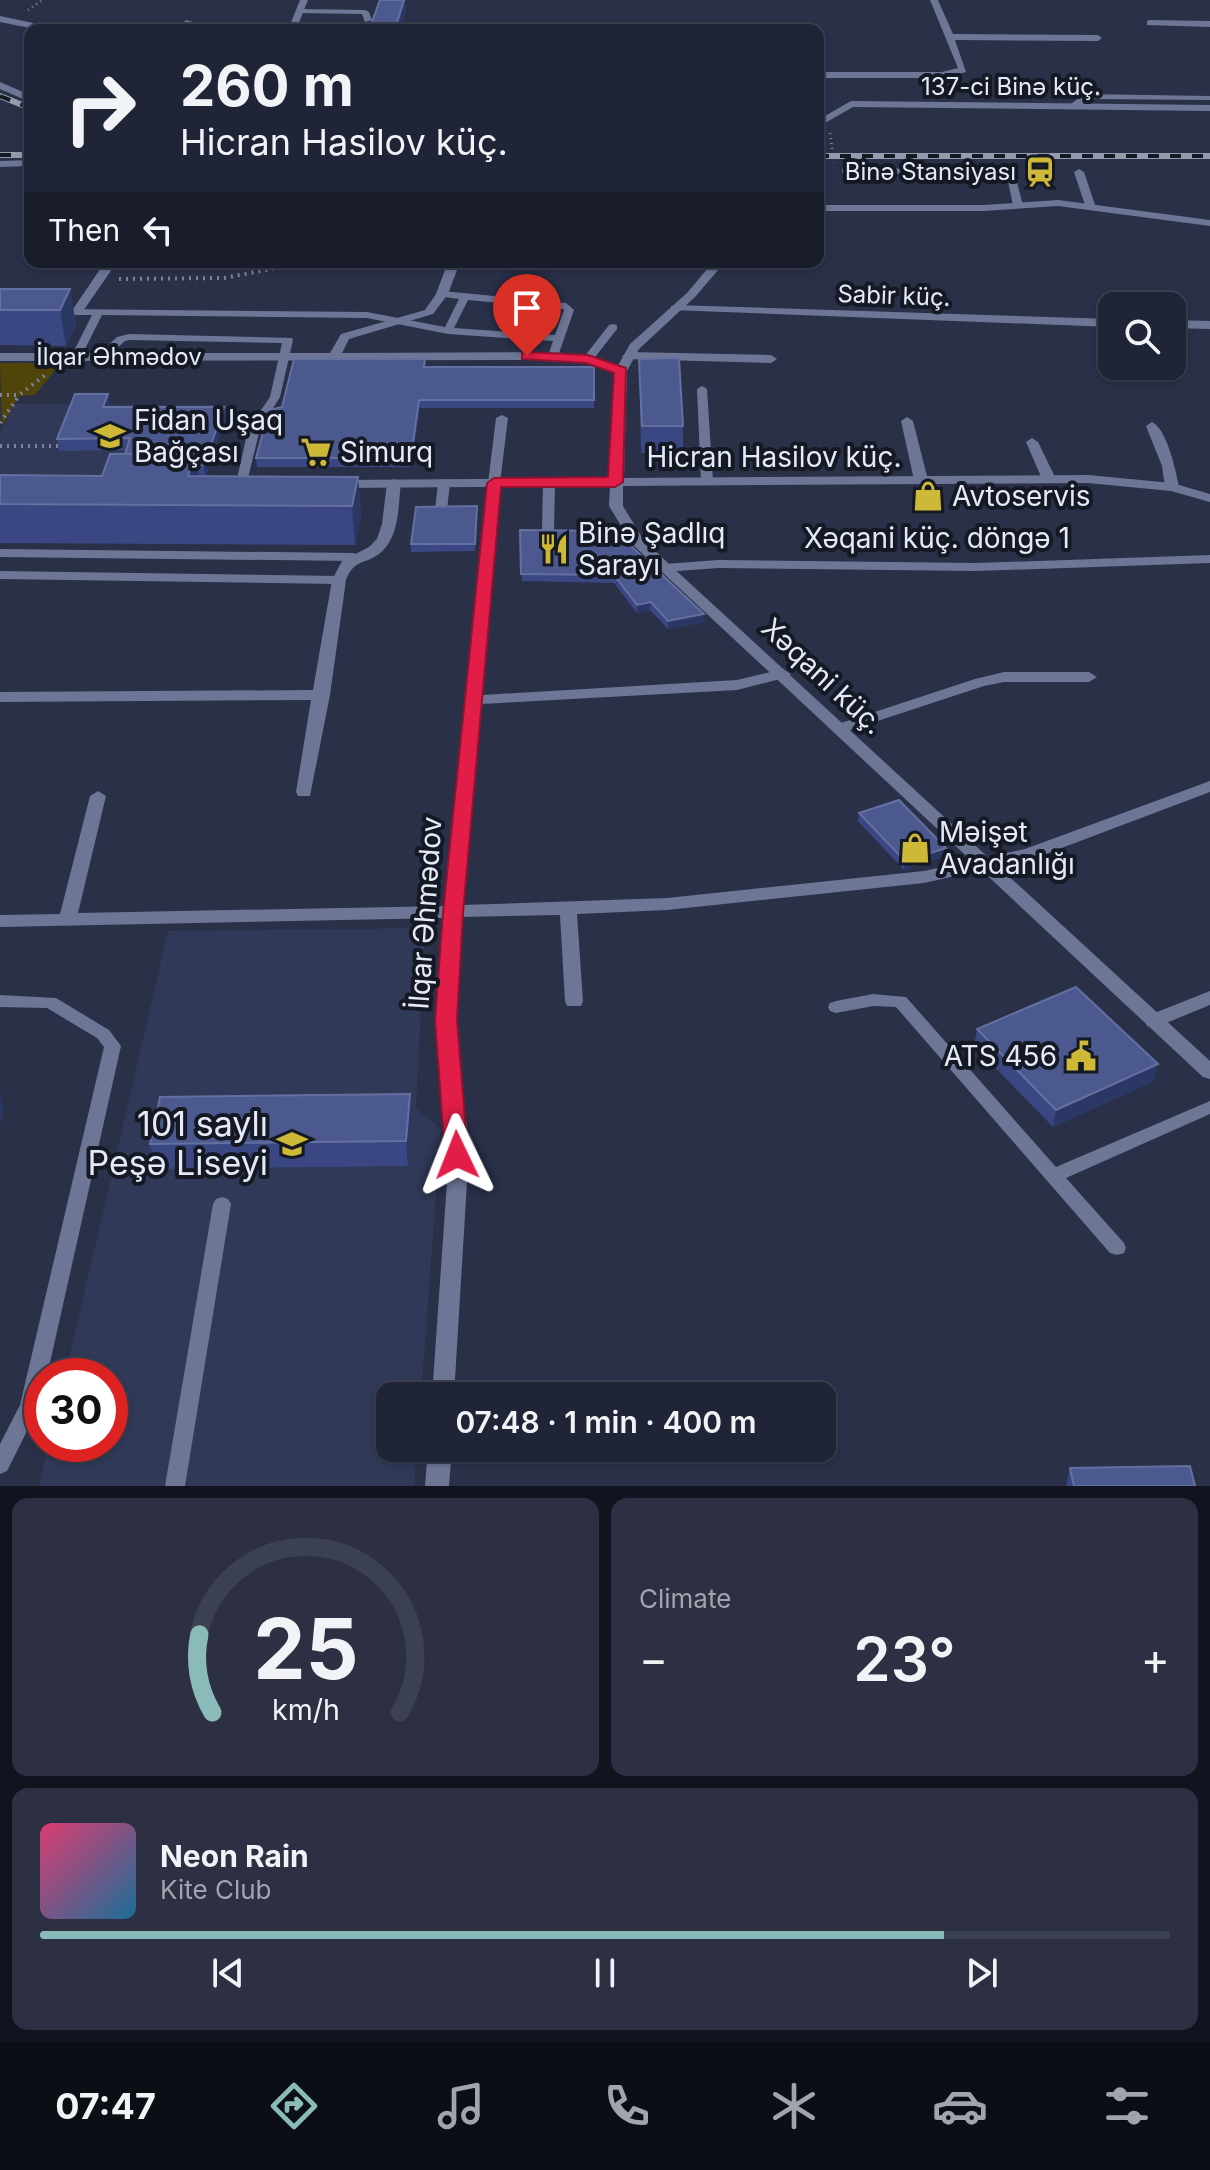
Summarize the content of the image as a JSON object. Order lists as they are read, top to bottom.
{
  "streets": {
    "street": [
      "137-ci Binə küç.",
      "Sabir küç.",
      "İlqar Əhmədov",
      "Hicran Hasilov küç.",
      "Xəqani küç. döngə 1",
      "Xəqani küç."
    ]
  },
  "crossings": [
    ["İlqar Əhmədov", "Hicran Hasilov küç."],
    ["İlqar Əhmədov", "Xəqani küç."],
    ["Hicran Hasilov küç.", "Xəqani küç."],
    ["Xəqani küç. döngə 1", "Xəqani küç."]
  ],
  "places": {
    "station": ["Binǝ Stansiyası"],
    "school or university": ["Fidan Uşaq Bağçası", "101 saylı Peşə Liseyi"],
    "supermarket": ["Simurq"],
    "shop": ["Avtoservis", "Məişət Avadanlığı"],
    "restaurant": ["Binə Şadlıq Sarayı"],
    "public building": ["ATS 456"]
  },
  "page": {
    "turn": ["260 m", "Hicran Hasilov küç."],
    "then": "Then",
    "limit": "30",
    "trip": "07:48 · 1 min · 400 m",
    "tile": "Climate",
    "heat": ["−", "23°", "+"],
    "song": ["Neon Rain", "Kite Club"],
    "tabs": "07:47",
    "gauge": ["25", "km/h"]
  }
}
